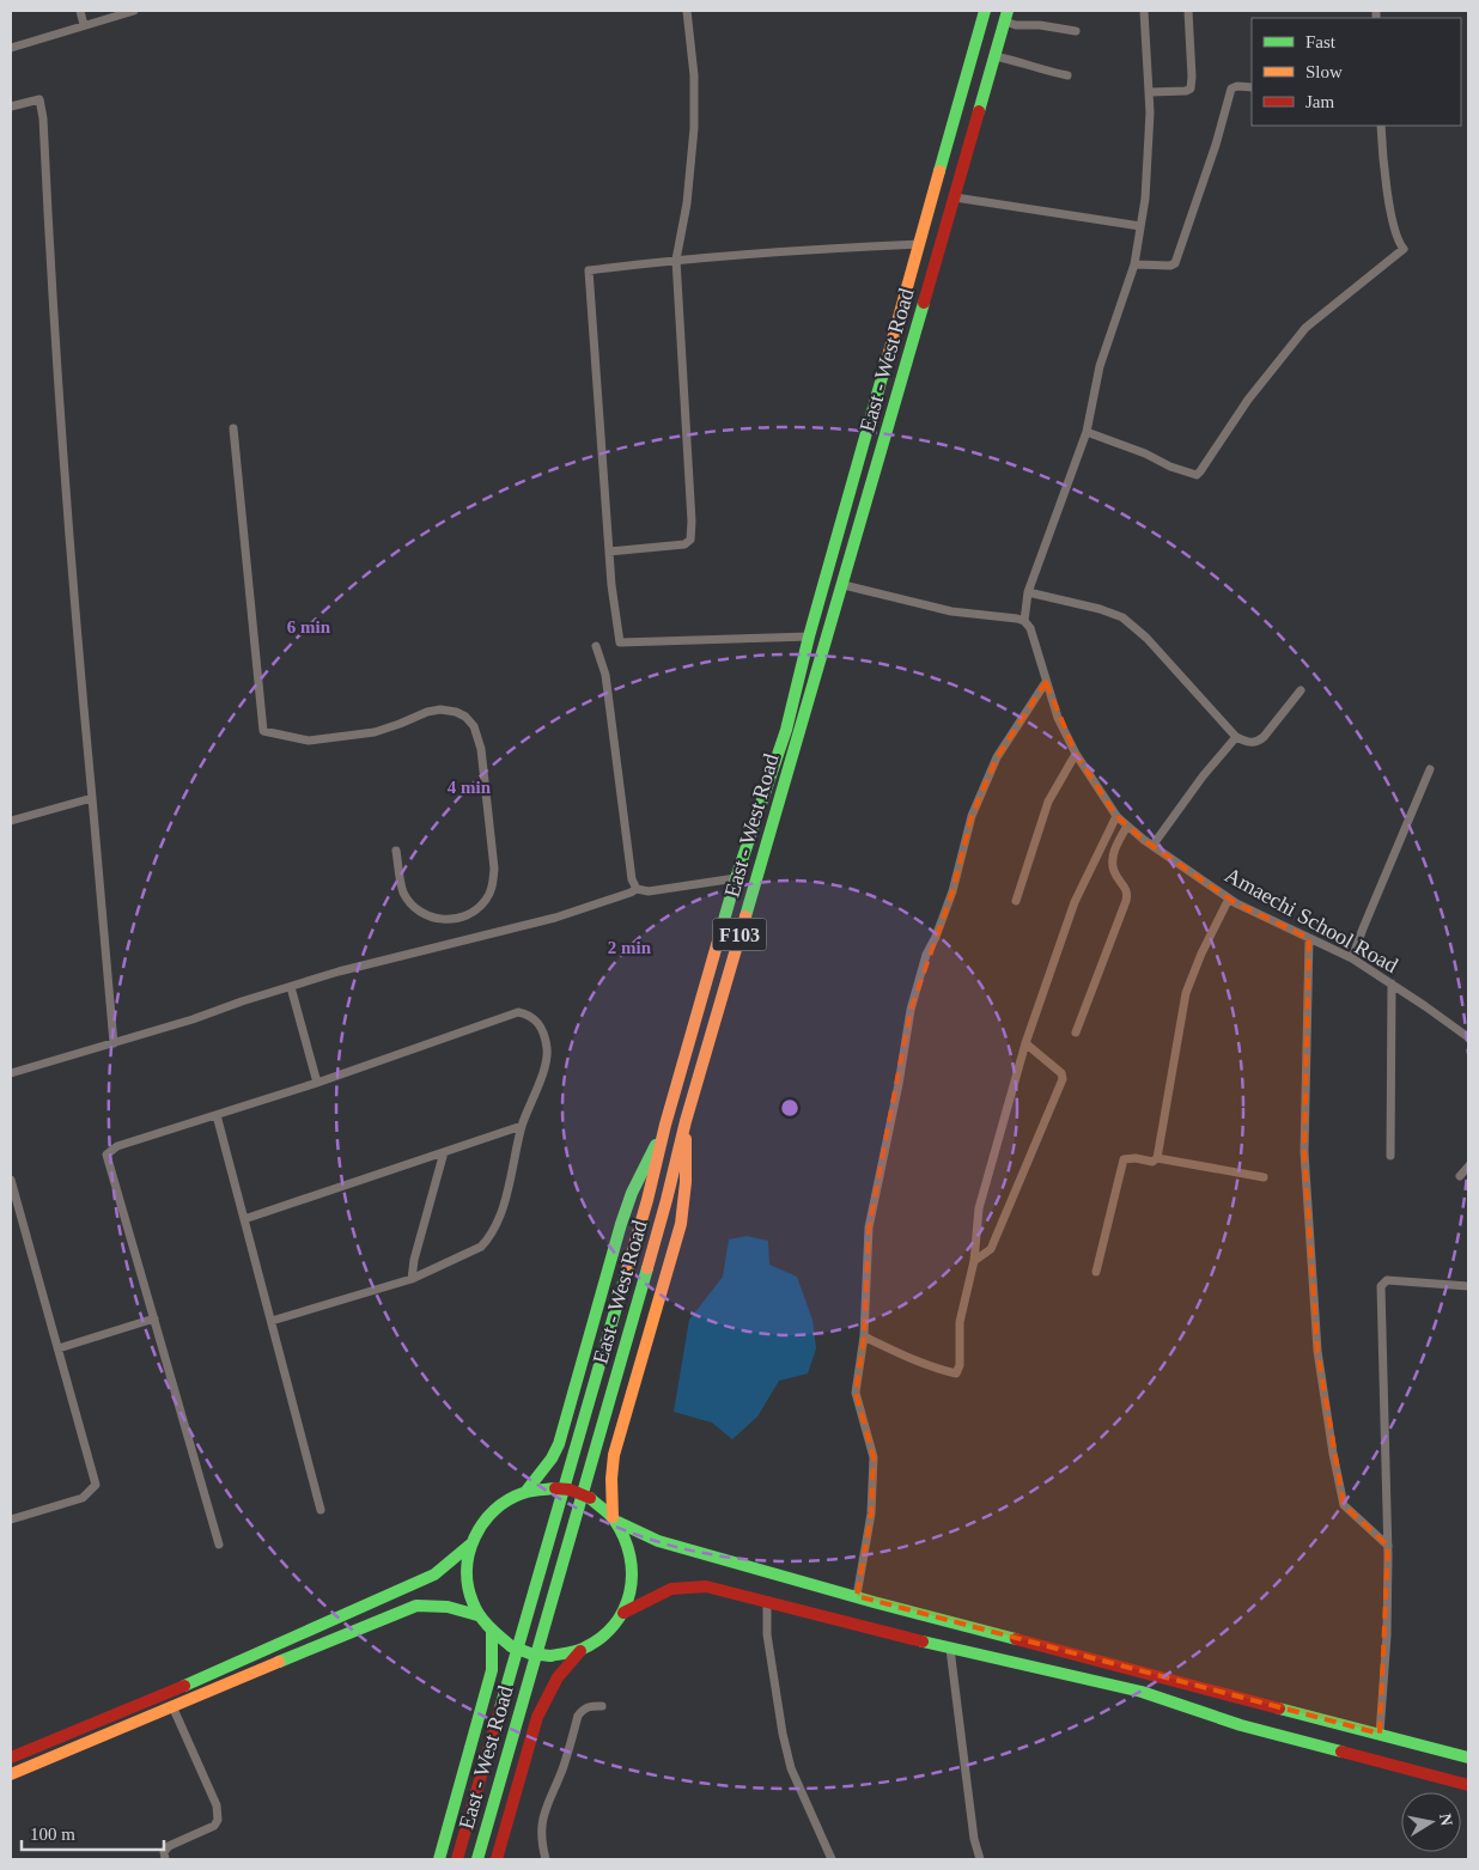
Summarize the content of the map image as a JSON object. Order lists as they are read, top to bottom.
{
  "streets": {
    "main road": ["East - West Road", "F103"],
    "street": ["Amaechi School Road"]
  },
  "legend": ["Fast", "Slow", "Jam"],
  "scale_bar": "100 m",
  "north": "right",
  "rings": ["6 min", "4 min", "2 min"]
}
